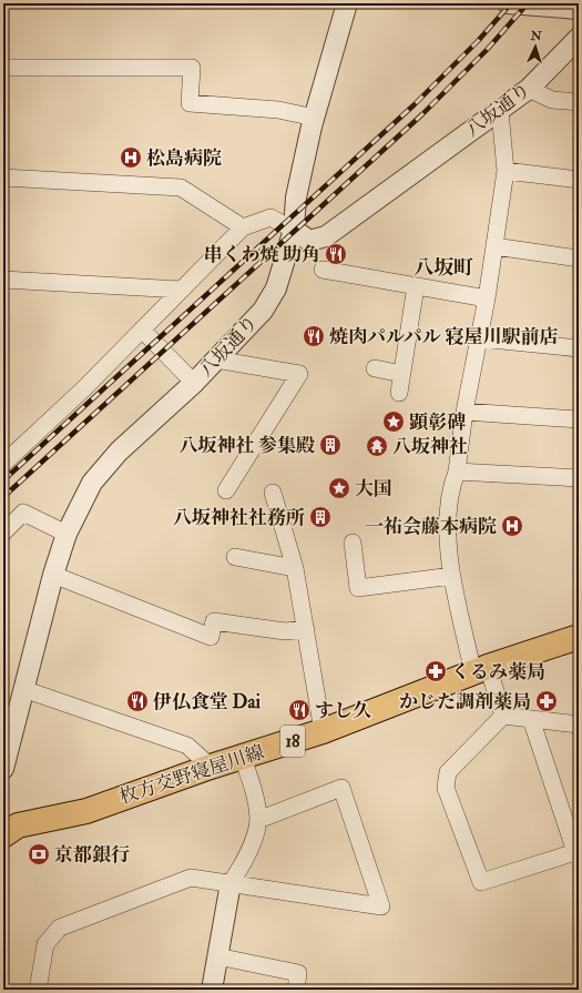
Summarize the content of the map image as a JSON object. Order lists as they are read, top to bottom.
{
  "streets": {
    "main road": ["18", "枚方交野寝屋川線"],
    "street": ["八坂通り"]
  },
  "districts": ["八坂町"],
  "places": {
    "hospital": ["松島病院", "一祐会藤本病院"],
    "restaurant": [
      "串くわ焼 助角",
      "焼肉パルパル 寝屋川駅前店",
      "伊仏食堂 Dai",
      "すし久"
    ],
    "place": ["顕彰碑", "大国"],
    "building": ["八坂神社 参集殿", "八坂神社社務所"],
    "temple": ["八坂神社"],
    "pharmacy": ["くるみ薬局", "かじた調剤薬局"],
    "bank": ["京都銀行"]
  },
  "north": "top"
}
